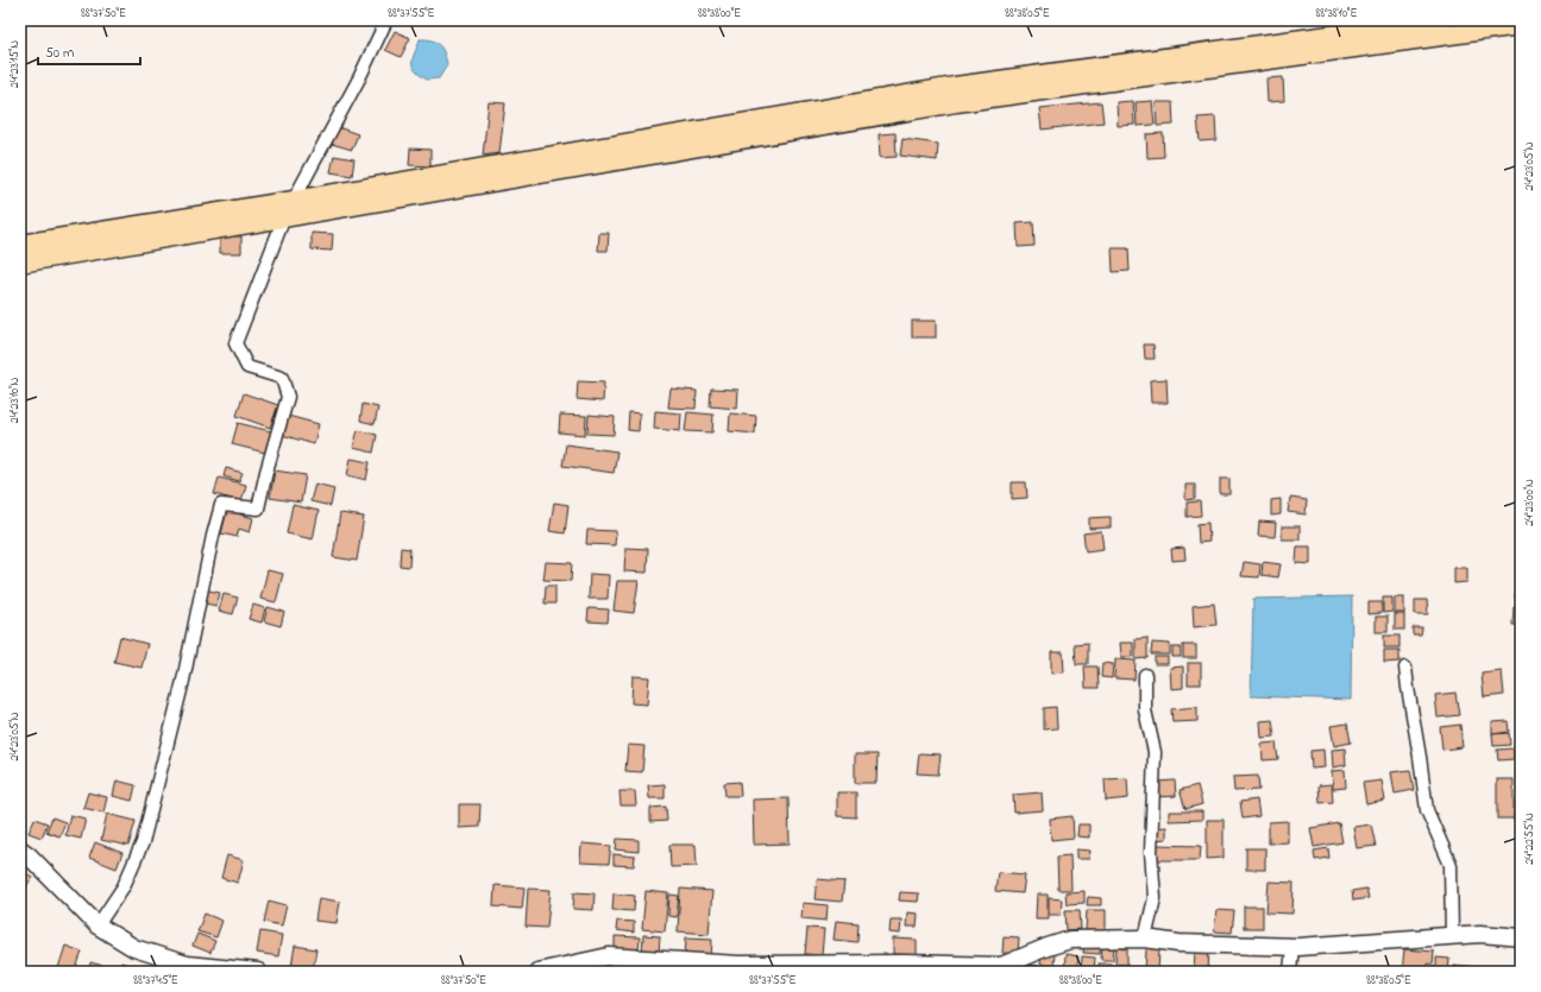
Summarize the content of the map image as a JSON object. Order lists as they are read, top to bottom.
{
  "scale_bar": "50 m",
  "coordinates": [
    "88°37'50\"E",
    "88°37'55\"E",
    "88°38'00\"E",
    "88°38'05\"E",
    "88°38'10\"E",
    "24°23'15\"N",
    "24°23'05\"N",
    "24°23'10\"N",
    "24°23'00\"N",
    "24°22'55\"N",
    "88°37'45\"E"
  ]
}
